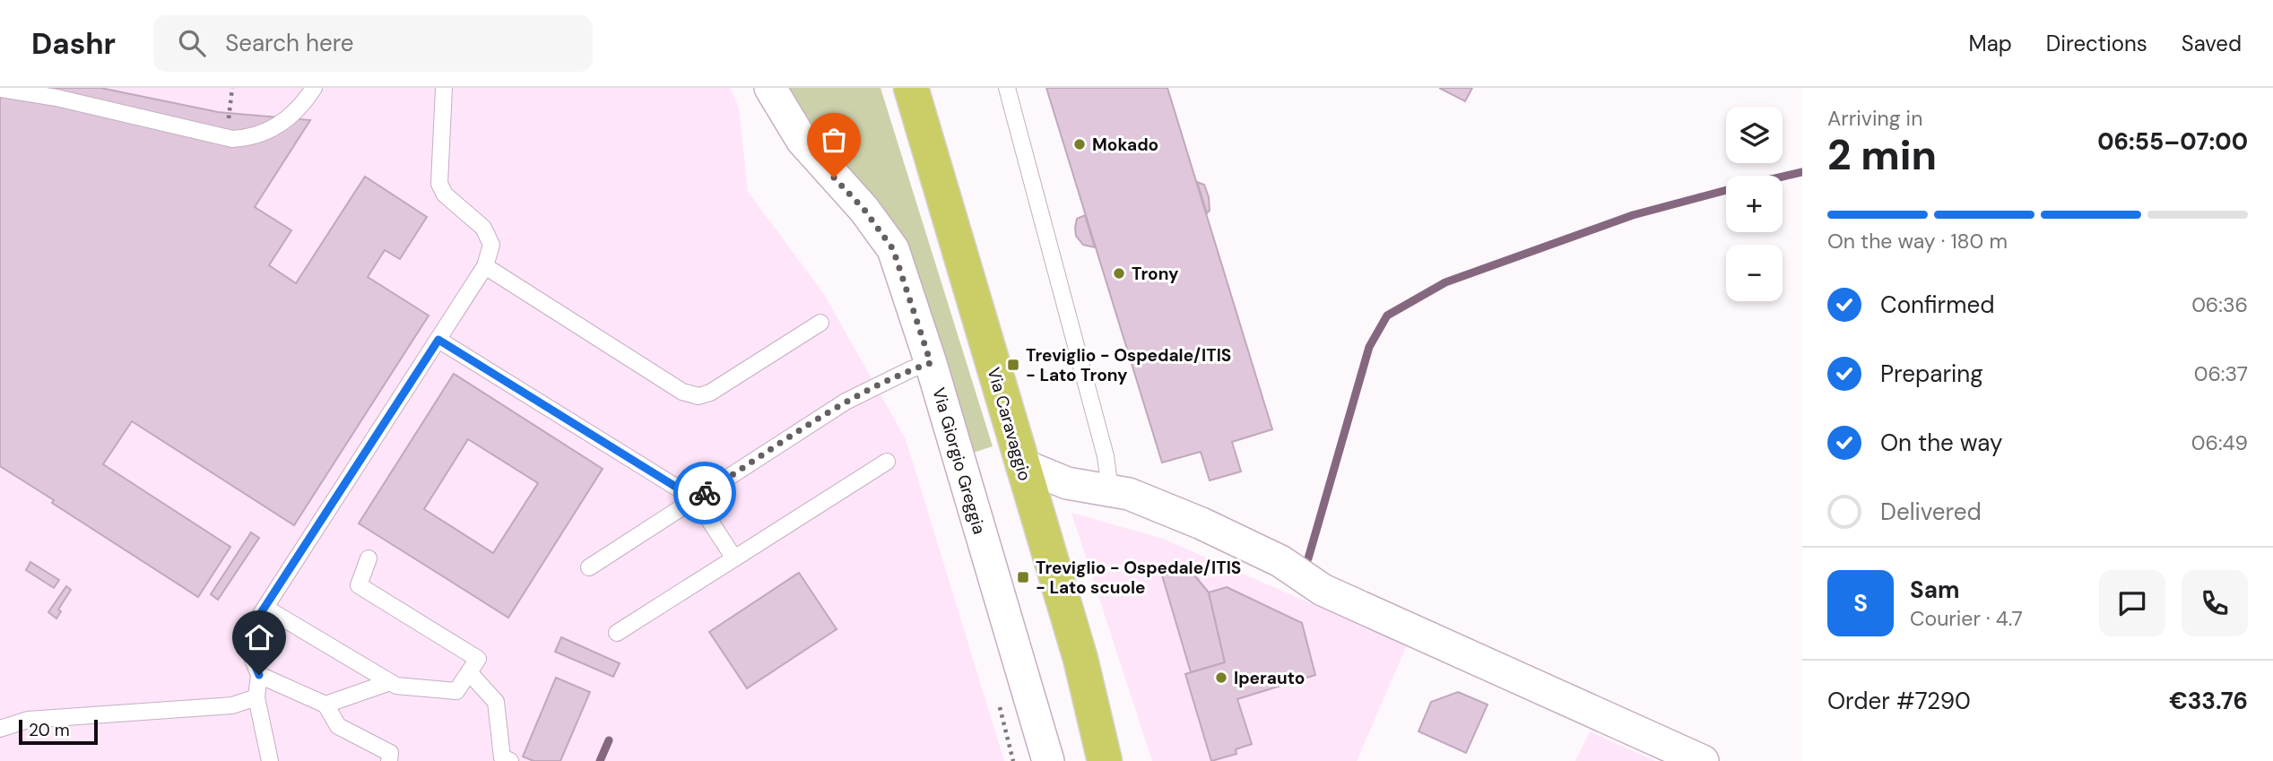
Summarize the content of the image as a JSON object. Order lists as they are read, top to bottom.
{
  "streets": {
    "main road": ["Via Caravaggio"],
    "street": ["Via Giorgio Greggia"]
  },
  "places": {
    "other": ["Mokado", "Trony", "Iperauto"],
    "transit": ["Treviglio - Ospedale/ITIS - Lato Trony", "Treviglio - Ospedale/ITIS - Lato scuole"]
  },
  "scale_bar": "20 m",
  "page": {
    "header": "Dashr",
    "search": "Search here",
    "nav": ["Map", "Directions", "Saved"],
    "heading": ["2 min", "Arriving in", "06:55–07:00"],
    "panel": [
      "Sam",
      "Courier · 4.7",
      "Order #7290",
      "€33.76"
    ],
    "map_buttons": ["+", "−"],
    "bar": "On the way · 180 m",
    "list": [
      ["Confirmed", "06:36"],
      ["Preparing", "06:37"],
      ["On the way", "06:49"],
      "Delivered"
    ],
    "round": "S",
    "scale": "20 m"
  }
}
